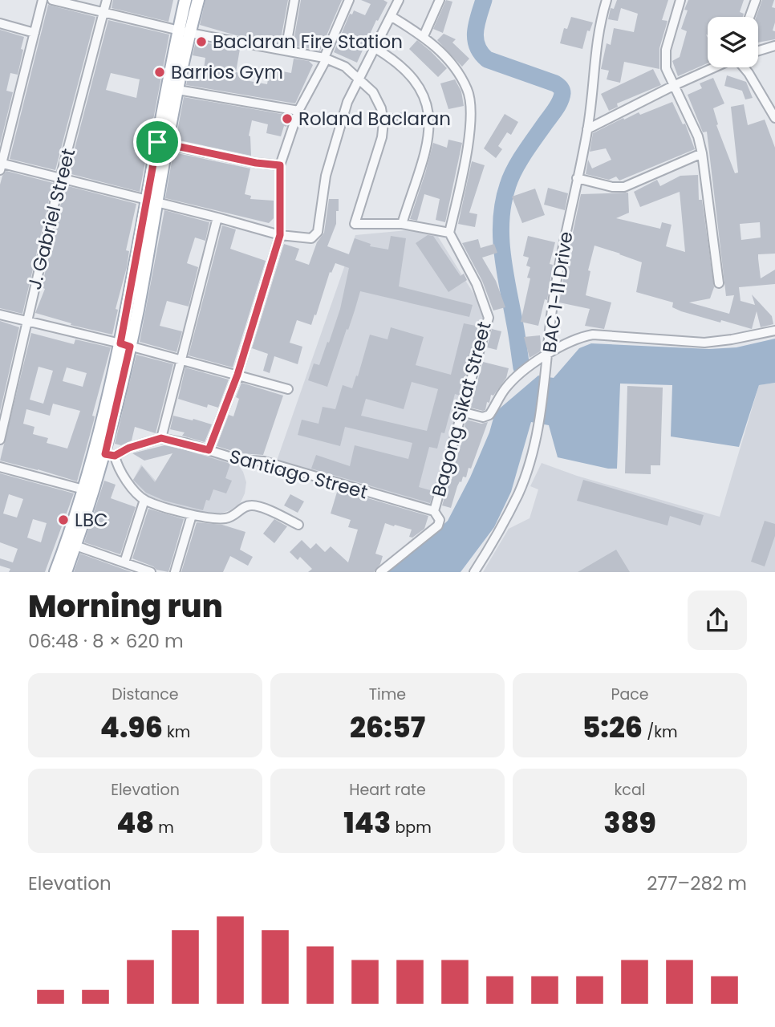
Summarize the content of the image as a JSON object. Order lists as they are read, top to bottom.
{
  "streets": {
    "street": [
      "J. Gabriel Street",
      "BAC 1-11 Drive",
      "Bagong Sikat Street",
      "Santiago Street"
    ]
  },
  "crossings": [
    ["Bagong Sikat Street", "Santiago Street"]
  ],
  "places": [
    "Baclaran Fire Station",
    "Barrios Gym",
    "Roland Baclaran",
    "LBC"
  ],
  "page": {
    "heading": ["Morning run", "06:48 · 8 × 620 m"],
    "stats": [
      ["Distance", "4.96 km"],
      ["Time", "26:57"],
      ["Pace", "5:26 /km"],
      ["Elevation", "48 m"],
      ["Heart rate", "143 bpm"],
      ["kcal", "389"]
    ],
    "chart": ["Elevation", "277–282 m"]
  }
}
